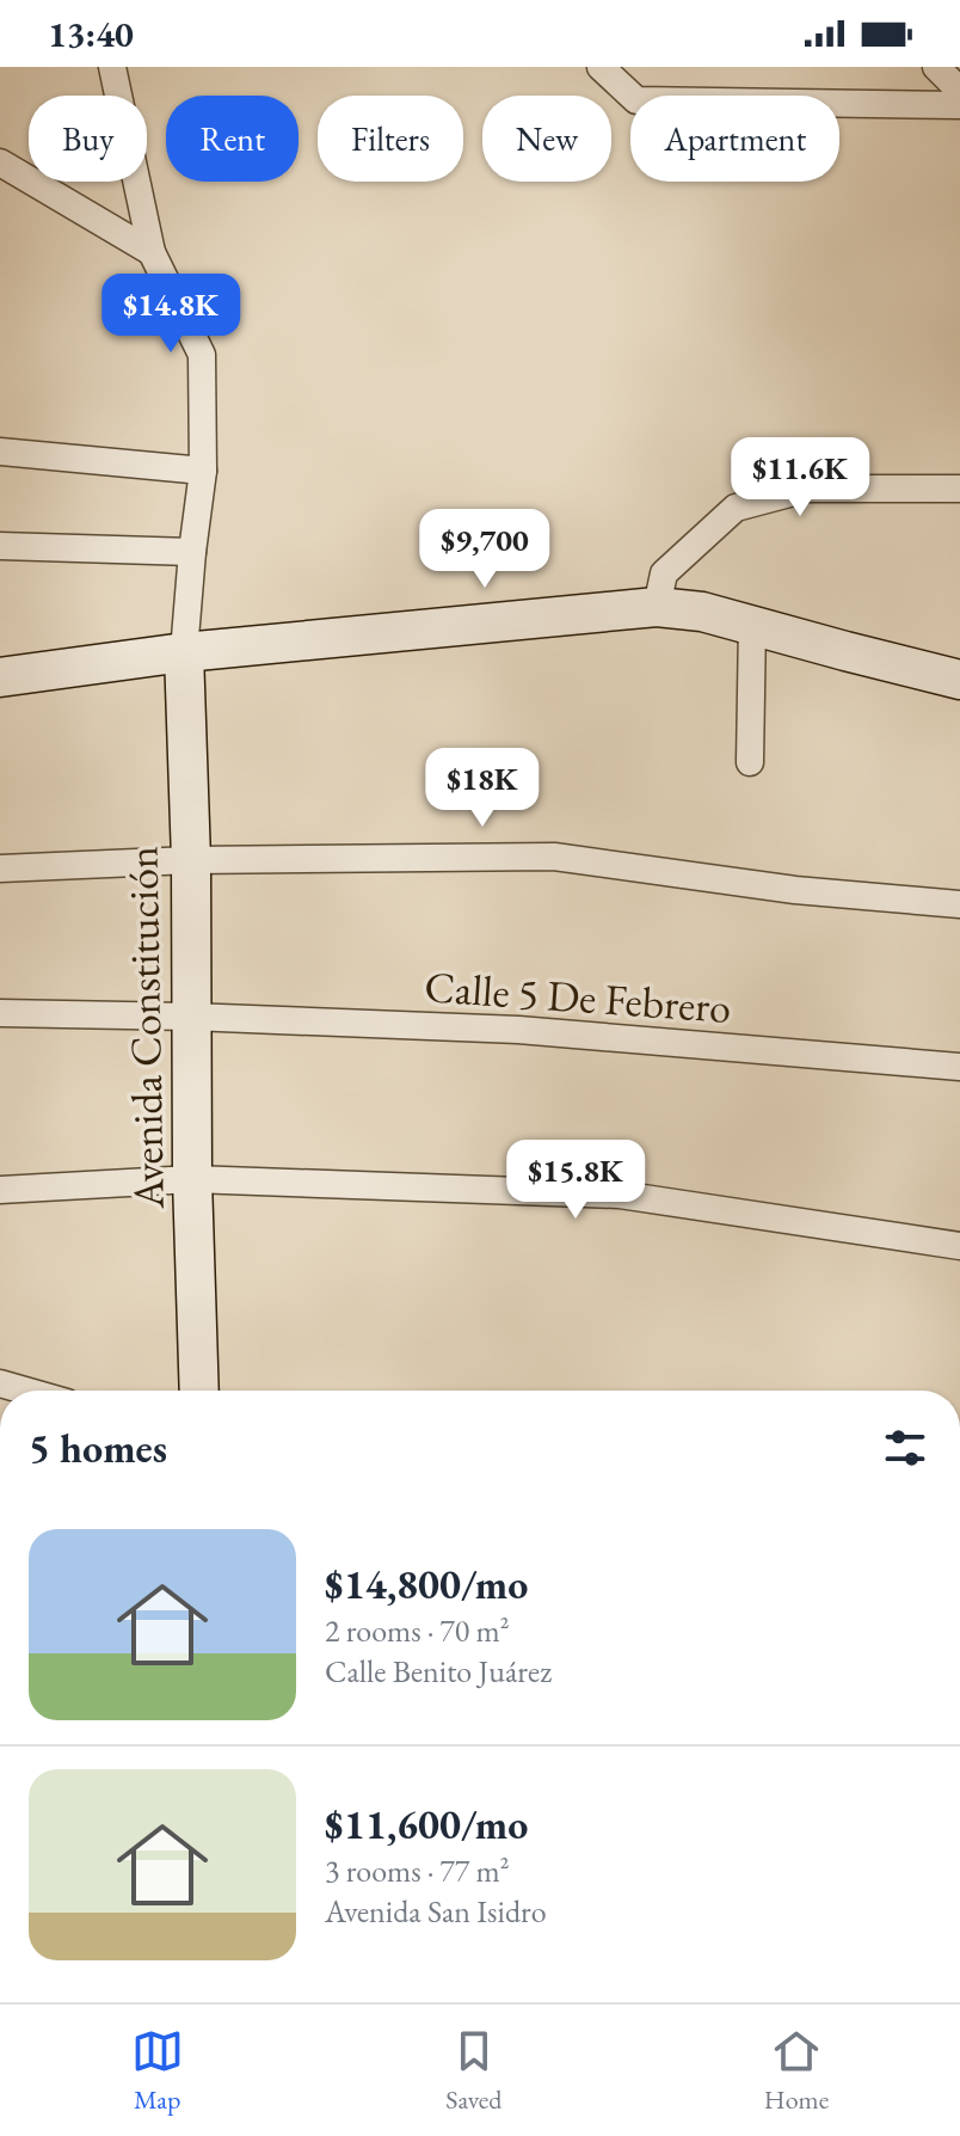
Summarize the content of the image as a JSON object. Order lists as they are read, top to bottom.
{
  "streets": {
    "main road": ["Avenida Constitución"],
    "street": ["Calle 5 De Febrero"]
  },
  "crossings": [
    ["Calle 5 De Febrero", "Avenida Constitución"]
  ],
  "page": {
    "status": "13:40",
    "chip": [
      "Buy",
      "Rent",
      "Filters",
      "New",
      "Apartment"
    ],
    "price": [
      "$14.8K",
      "$11.6K",
      "$9,700",
      "$18K",
      "$15.8K"
    ],
    "heading": "5 homes",
    "list": [
      {
        "name": "$14,800/mo",
        "note": "2 rooms · 70 m² · Calle Benito Juárez"
      },
      {
        "name": "$11,600/mo",
        "note": "3 rooms · 77 m² · Avenida San Isidro"
      }
    ],
    "tabs": ["Map", "Saved", "Home"]
  }
}
